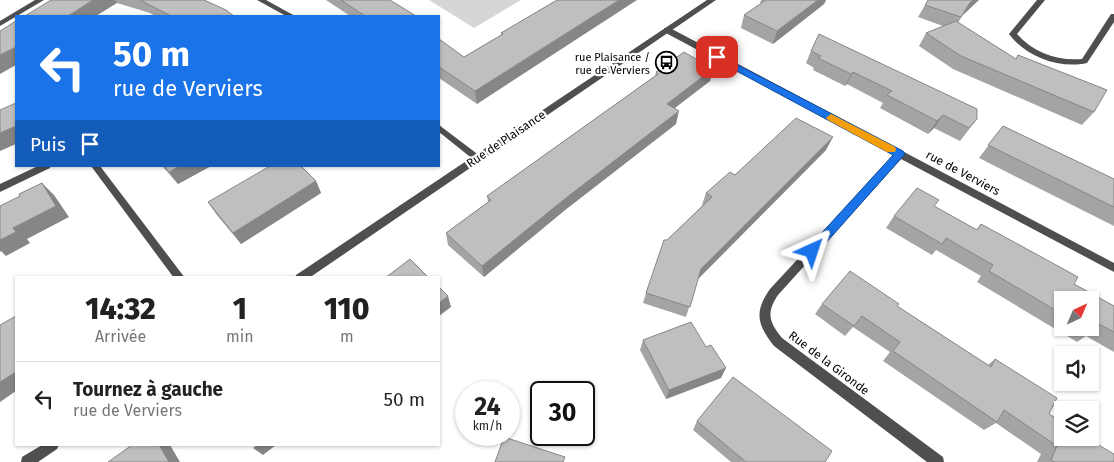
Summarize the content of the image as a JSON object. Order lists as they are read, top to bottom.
{
  "streets": {
    "street": ["Rue de Plaisance", "rue de Verviers", "Rue de la Gironde"]
  },
  "crossings": [
    ["Rue de Plaisance", "rue de Verviers"],
    ["rue de Verviers", "Rue de la Gironde"]
  ],
  "places": {
    "bus stop": ["rue Plaisance / rue de Verviers"]
  },
  "north": "top right",
  "page": {
    "turn": ["50 m", "rue de Verviers"],
    "then": "Puis",
    "eta": [
      "14:32",
      "Arrivée",
      "1",
      "min",
      "110",
      "m"
    ],
    "list": [
      {
        "name": "Tournez à gauche",
        "note": "rue de Verviers",
        "value": "50 m"
      }
    ],
    "speed": "24 km/h",
    "limit": "30"
  }
}
